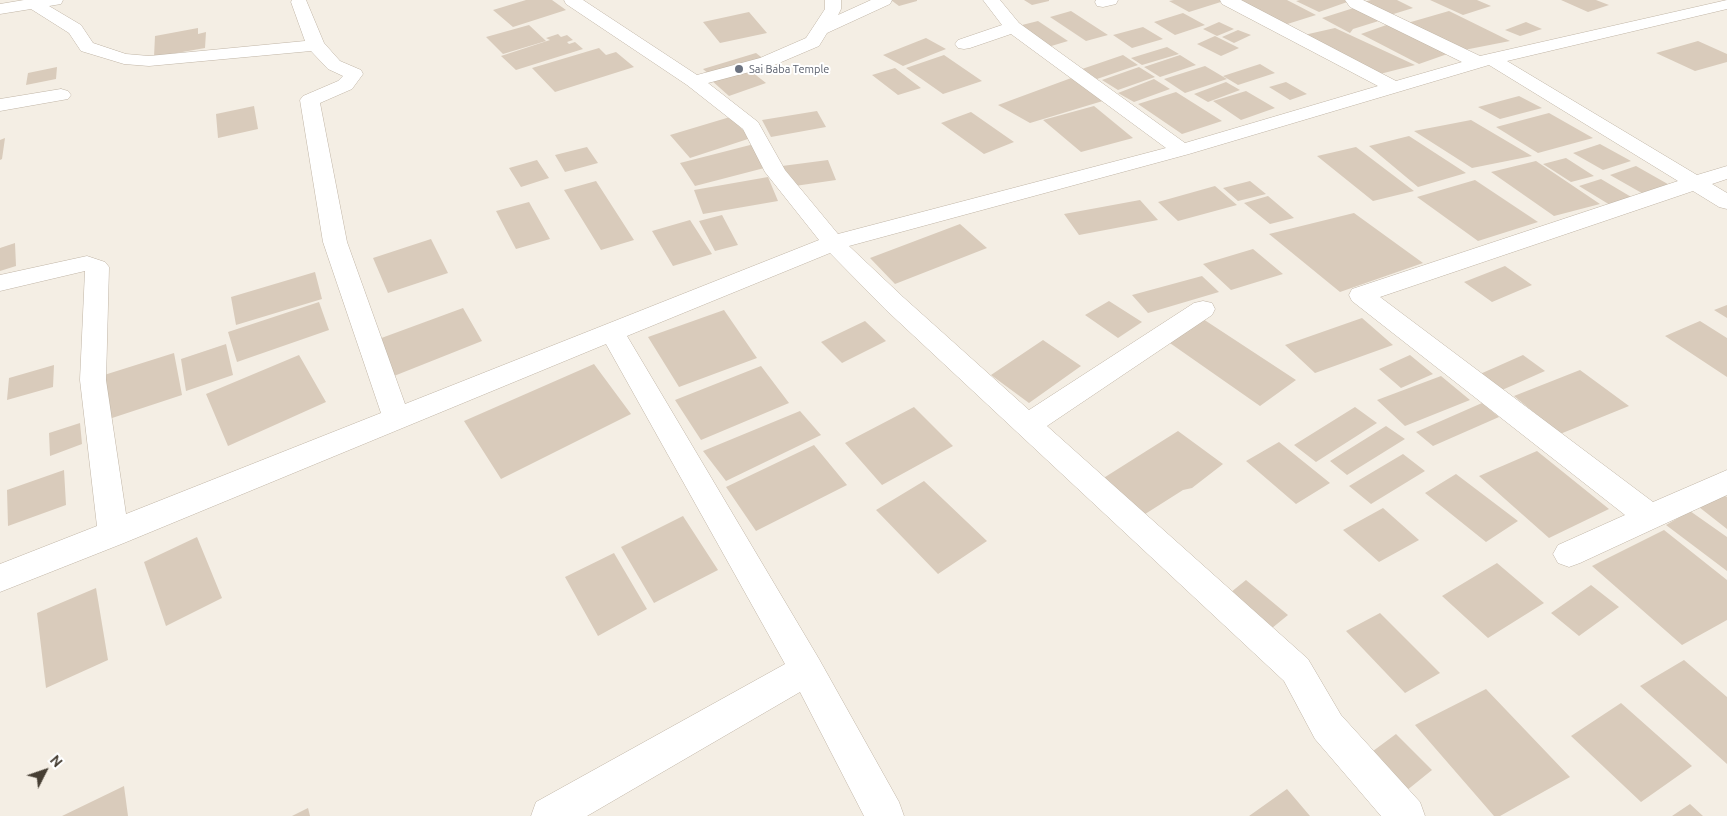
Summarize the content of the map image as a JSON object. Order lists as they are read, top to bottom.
{
  "places": ["Sai Baba Temple"],
  "north": "top right"
}
